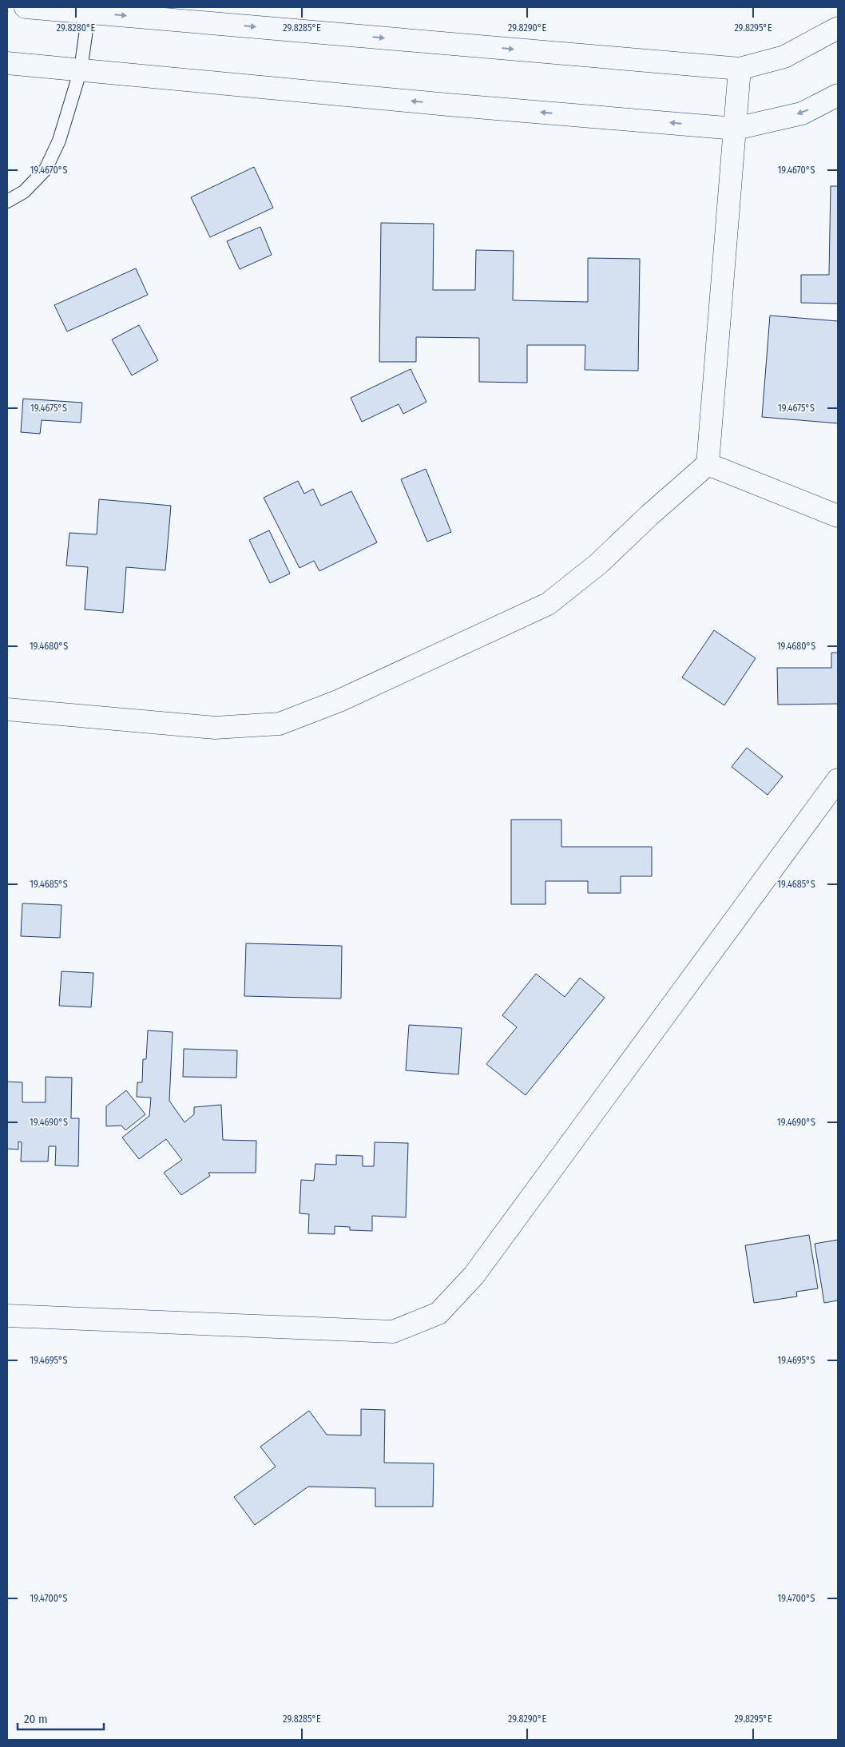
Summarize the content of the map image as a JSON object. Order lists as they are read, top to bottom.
{
  "scale_bar": "20 m",
  "coordinates": [
    "29.8280°E",
    "29.8285°E",
    "29.8290°E",
    "29.8295°E",
    "19.4670°S",
    "19.4675°S",
    "19.4680°S",
    "19.4685°S",
    "19.4690°S",
    "19.4695°S",
    "19.4700°S"
  ]
}
